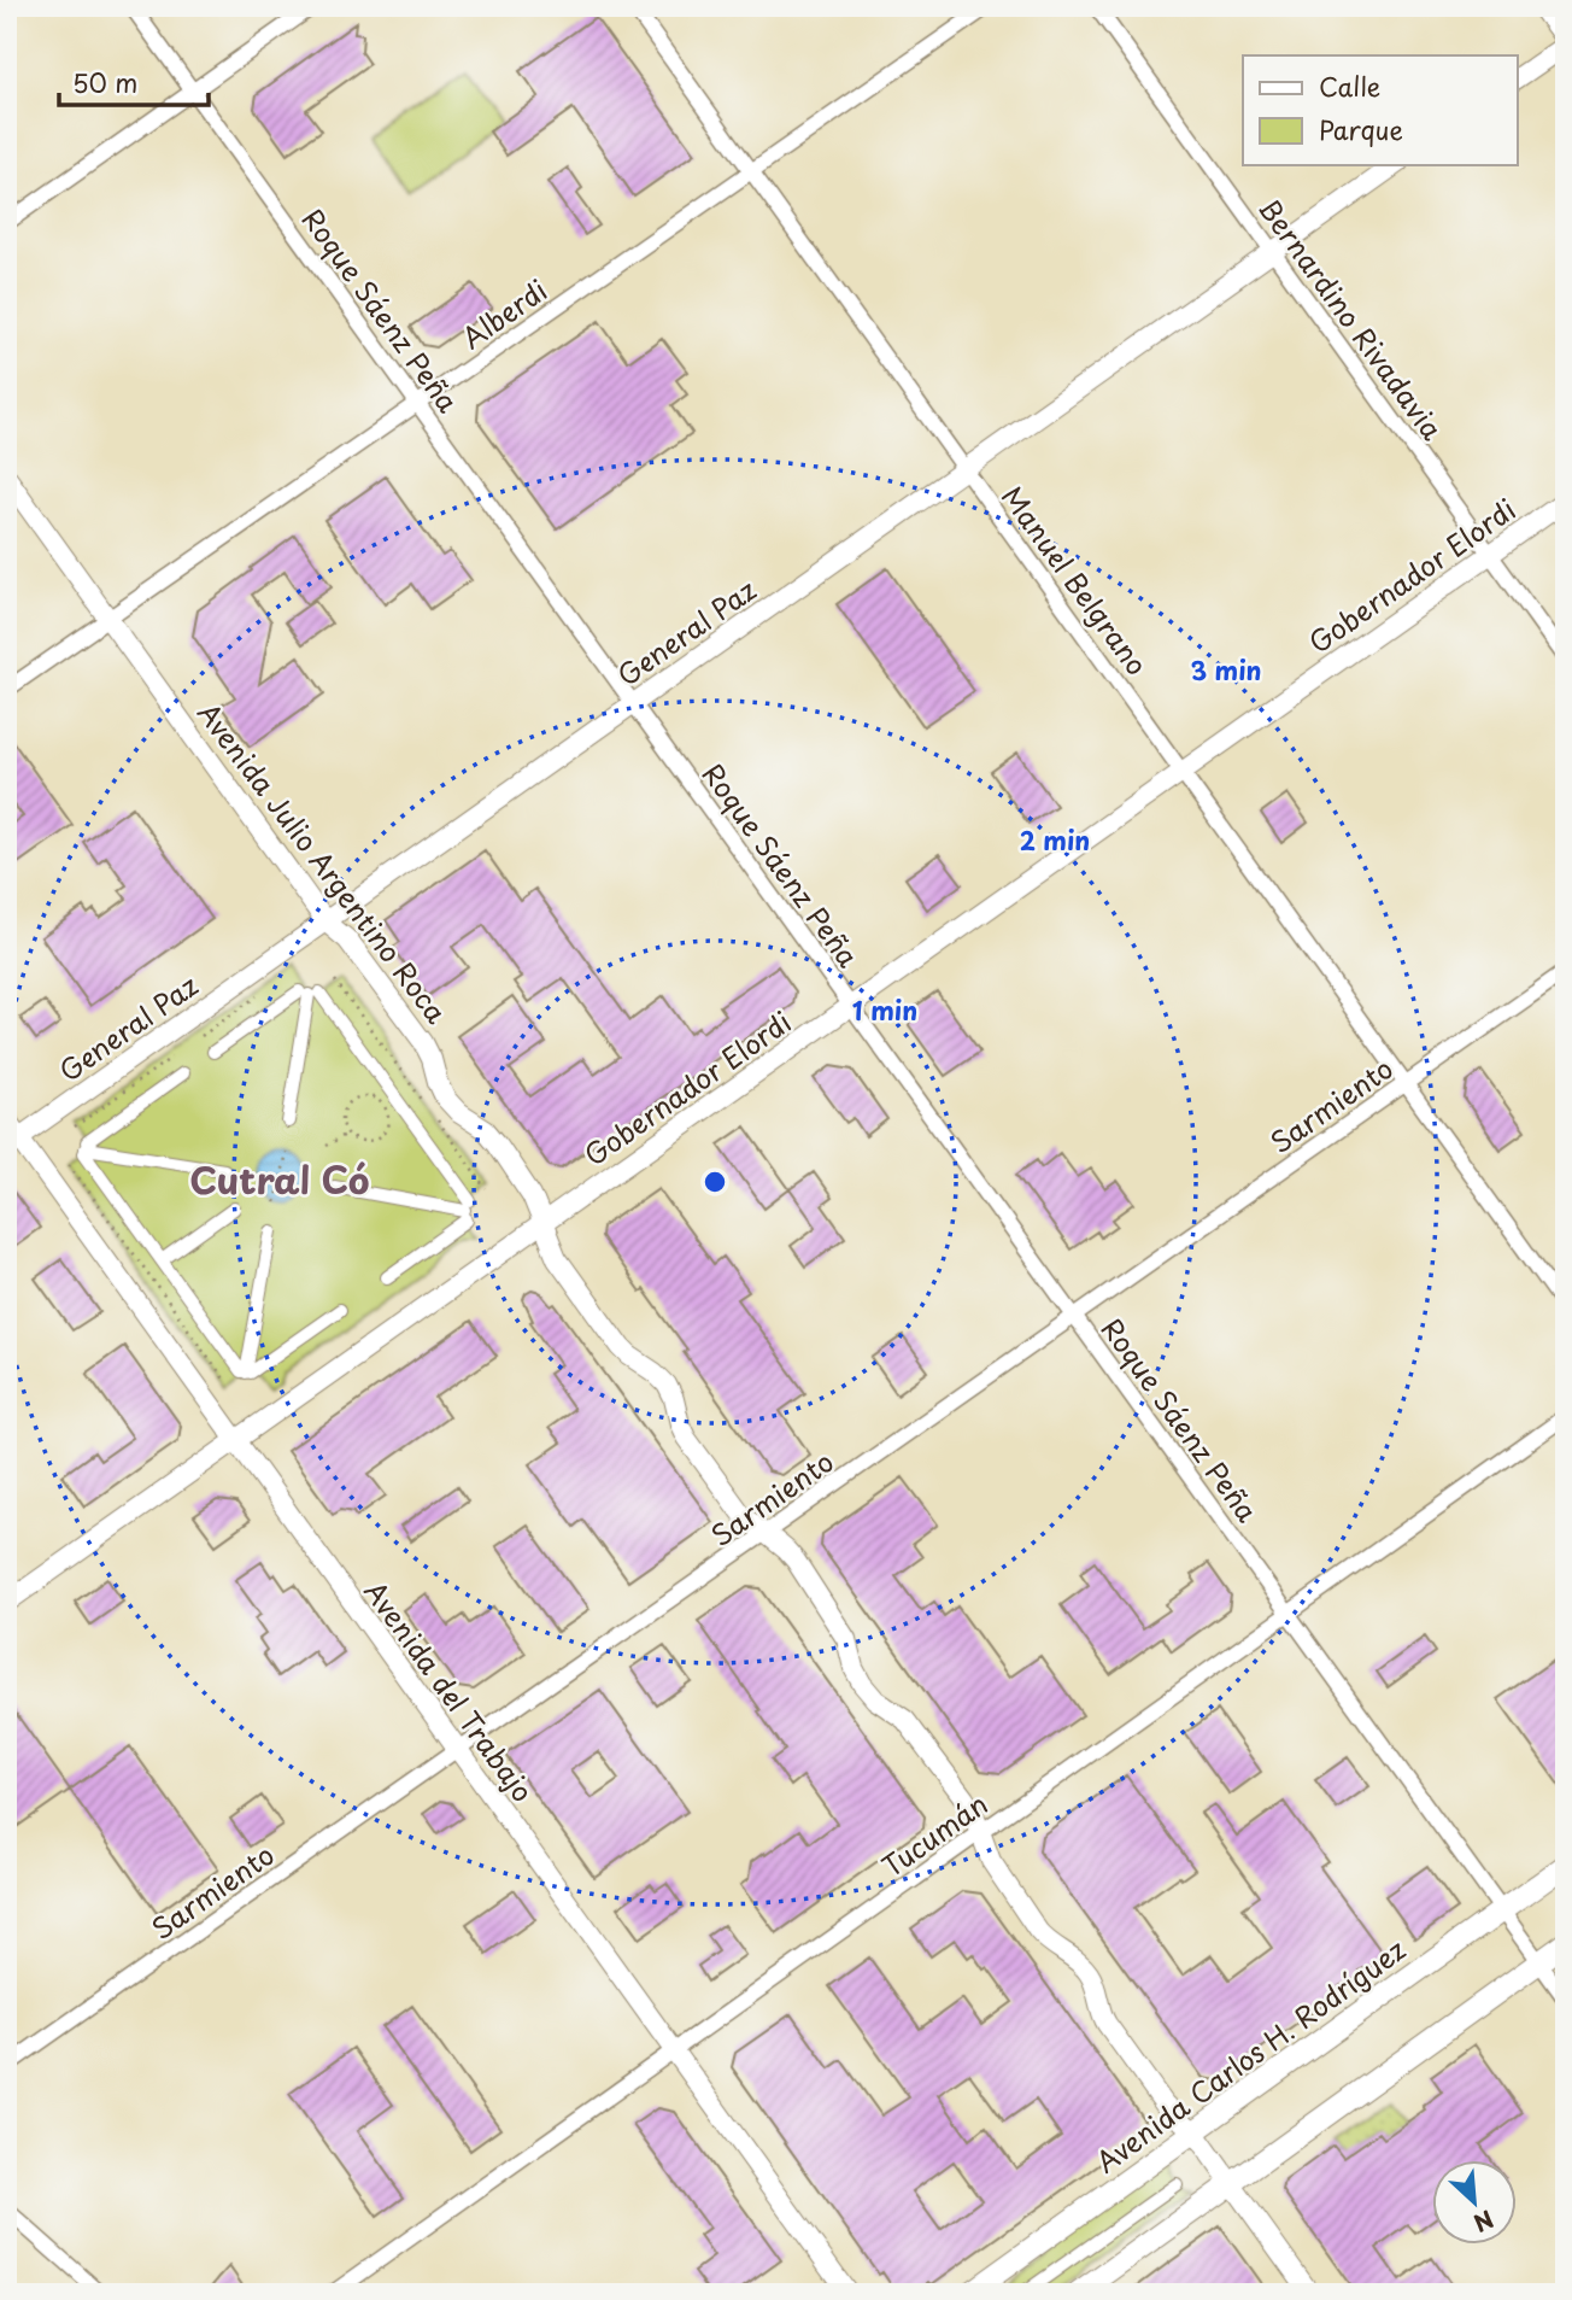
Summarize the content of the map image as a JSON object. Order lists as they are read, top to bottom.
{
  "streets": {
    "main road": ["Avenida Carlos H. Rodríguez"],
    "street": [
      "Roque Sáenz Peña",
      "Alberdi",
      "Bernardino Rivadavia",
      "Gobernador Elordi",
      "Manuel Belgrano",
      "General Paz",
      "Avenida Julio Argentino Roca",
      "Sarmiento",
      "Avenida del Trabajo",
      "Tucumán"
    ]
  },
  "crossings": [
    ["Roque Sáenz Peña", "Alberdi"],
    ["Roque Sáenz Peña", "Gobernador Elordi"],
    ["Roque Sáenz Peña", "General Paz"],
    ["Roque Sáenz Peña", "Sarmiento"],
    ["Roque Sáenz Peña", "Tucumán"],
    ["Roque Sáenz Peña", "Avenida Carlos H. Rodríguez"],
    ["Alberdi", "Manuel Belgrano"],
    ["Alberdi", "Avenida Julio Argentino Roca"],
    ["Bernardino Rivadavia", "Gobernador Elordi"],
    ["Bernardino Rivadavia", "General Paz"],
    ["Gobernador Elordi", "Manuel Belgrano"],
    ["Gobernador Elordi", "Avenida Julio Argentino Roca"],
    ["Gobernador Elordi", "Avenida del Trabajo"],
    ["Manuel Belgrano", "General Paz"],
    ["Manuel Belgrano", "Sarmiento"],
    ["General Paz", "Avenida Julio Argentino Roca"],
    ["General Paz", "Avenida del Trabajo"],
    ["Avenida Julio Argentino Roca", "Sarmiento"],
    ["Avenida Julio Argentino Roca", "Tucumán"],
    ["Avenida Julio Argentino Roca", "Avenida Carlos H. Rodríguez"],
    ["Sarmiento", "Avenida del Trabajo"],
    ["Avenida del Trabajo", "Tucumán"]
  ],
  "districts": ["Cutral Có"],
  "legend": ["Calle", "Parque"],
  "scale_bar": "50 m",
  "north": "bottom right",
  "rings": ["3 min", "2 min", "1 min"]
}
